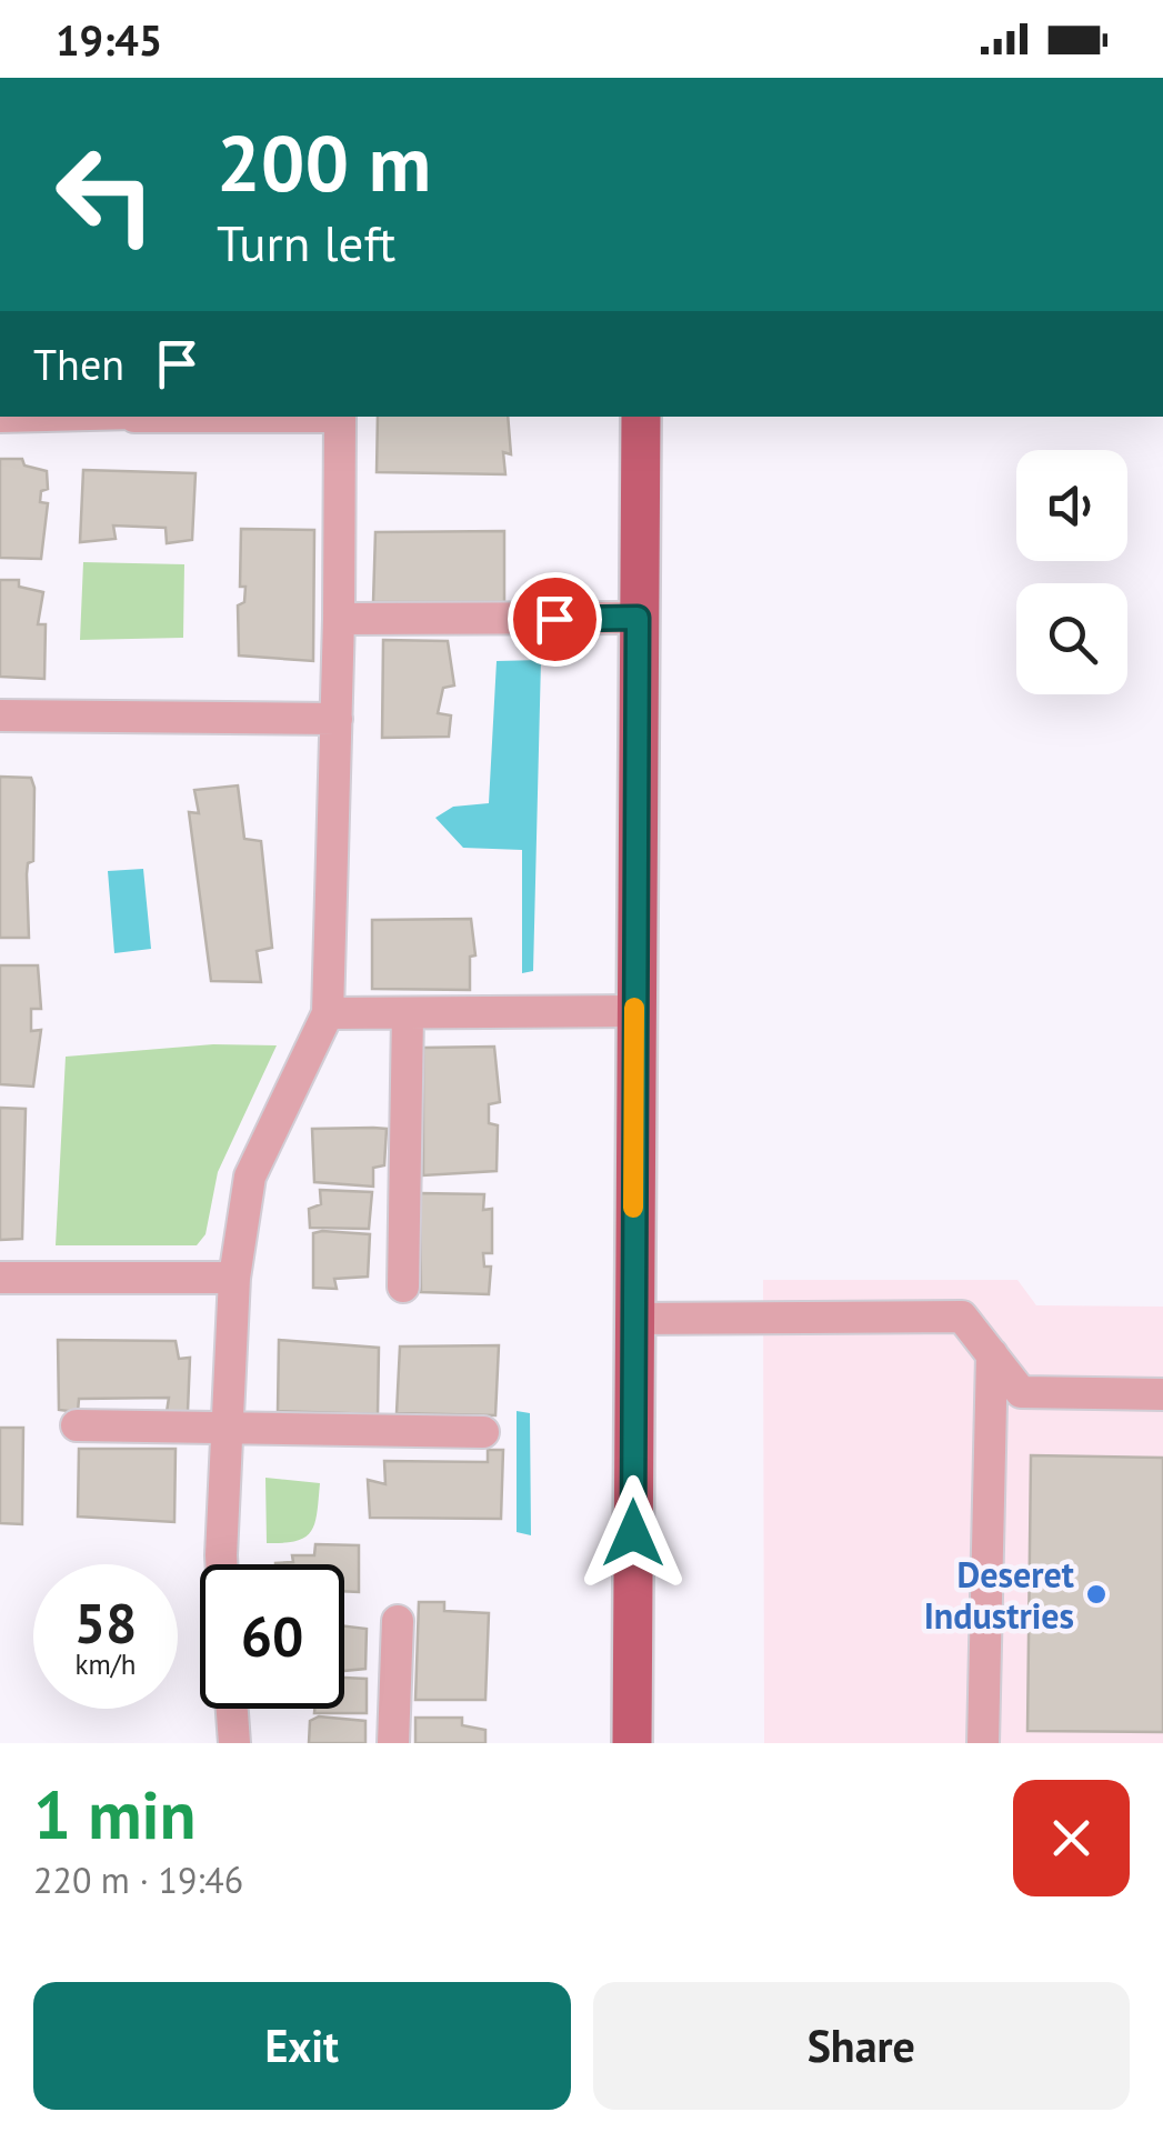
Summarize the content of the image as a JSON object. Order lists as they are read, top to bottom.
{
  "places": ["Deseret Industries"],
  "page": {
    "status": "19:45",
    "turn": ["200 m", "Turn left"],
    "then": "Then",
    "speed": "58 km/h",
    "limit": "60",
    "heading": ["1 min", "220 m · 19:46"],
    "buttons": ["Exit", "Share"]
  }
}
